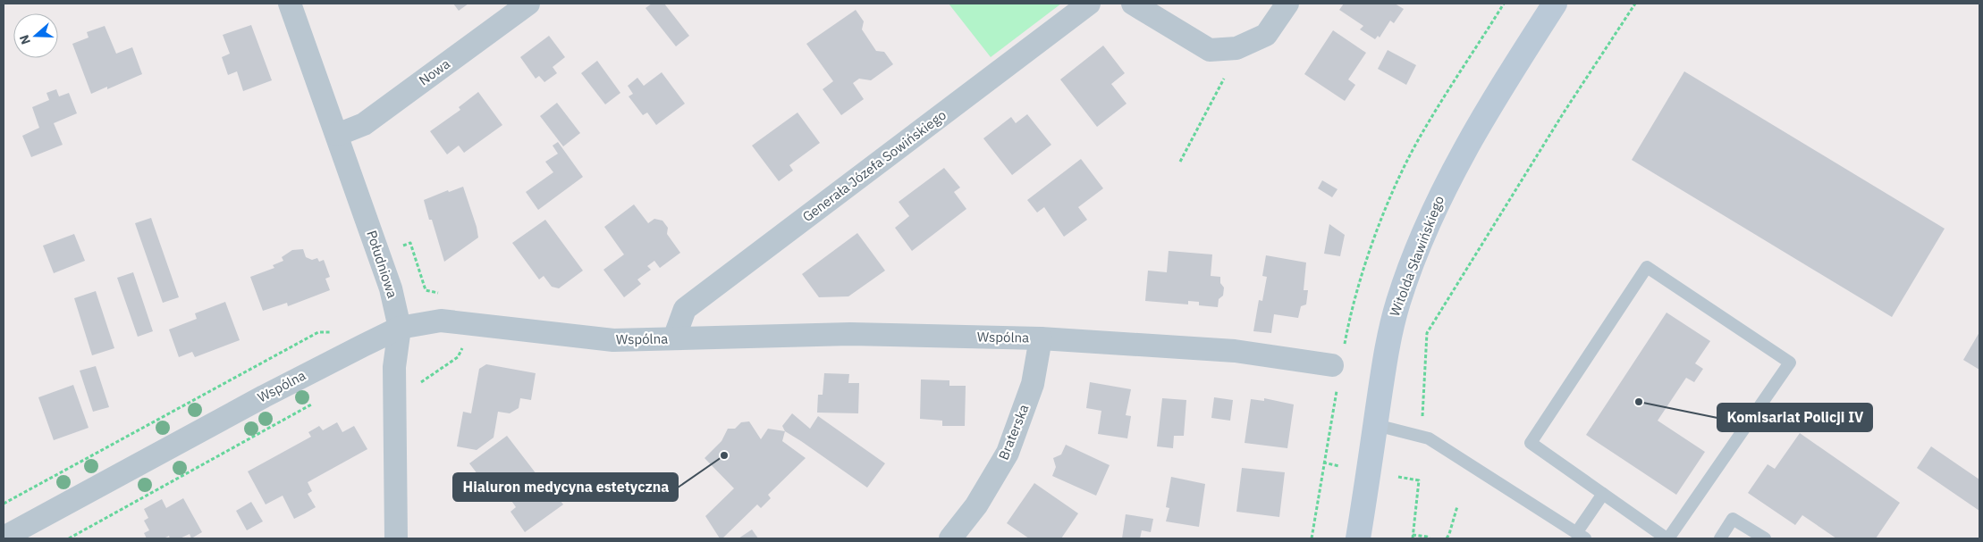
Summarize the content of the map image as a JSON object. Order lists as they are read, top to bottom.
{
  "streets": {
    "main road": ["Witolda Sławińskiego"],
    "street": [
      "Nowa",
      "Generała Józefa Sowińskiego",
      "Południowa",
      "Wspólna",
      "Braterska"
    ]
  },
  "crossings": [
    ["Nowa", "Południowa"],
    ["Generała Józefa Sowińskiego", "Wspólna"],
    ["Południowa", "Wspólna"],
    ["Wspólna", "Braterska"]
  ],
  "places": ["Komisariat Policji IV", "Hialuron medycyna estetyczna"],
  "north": "left"
}
